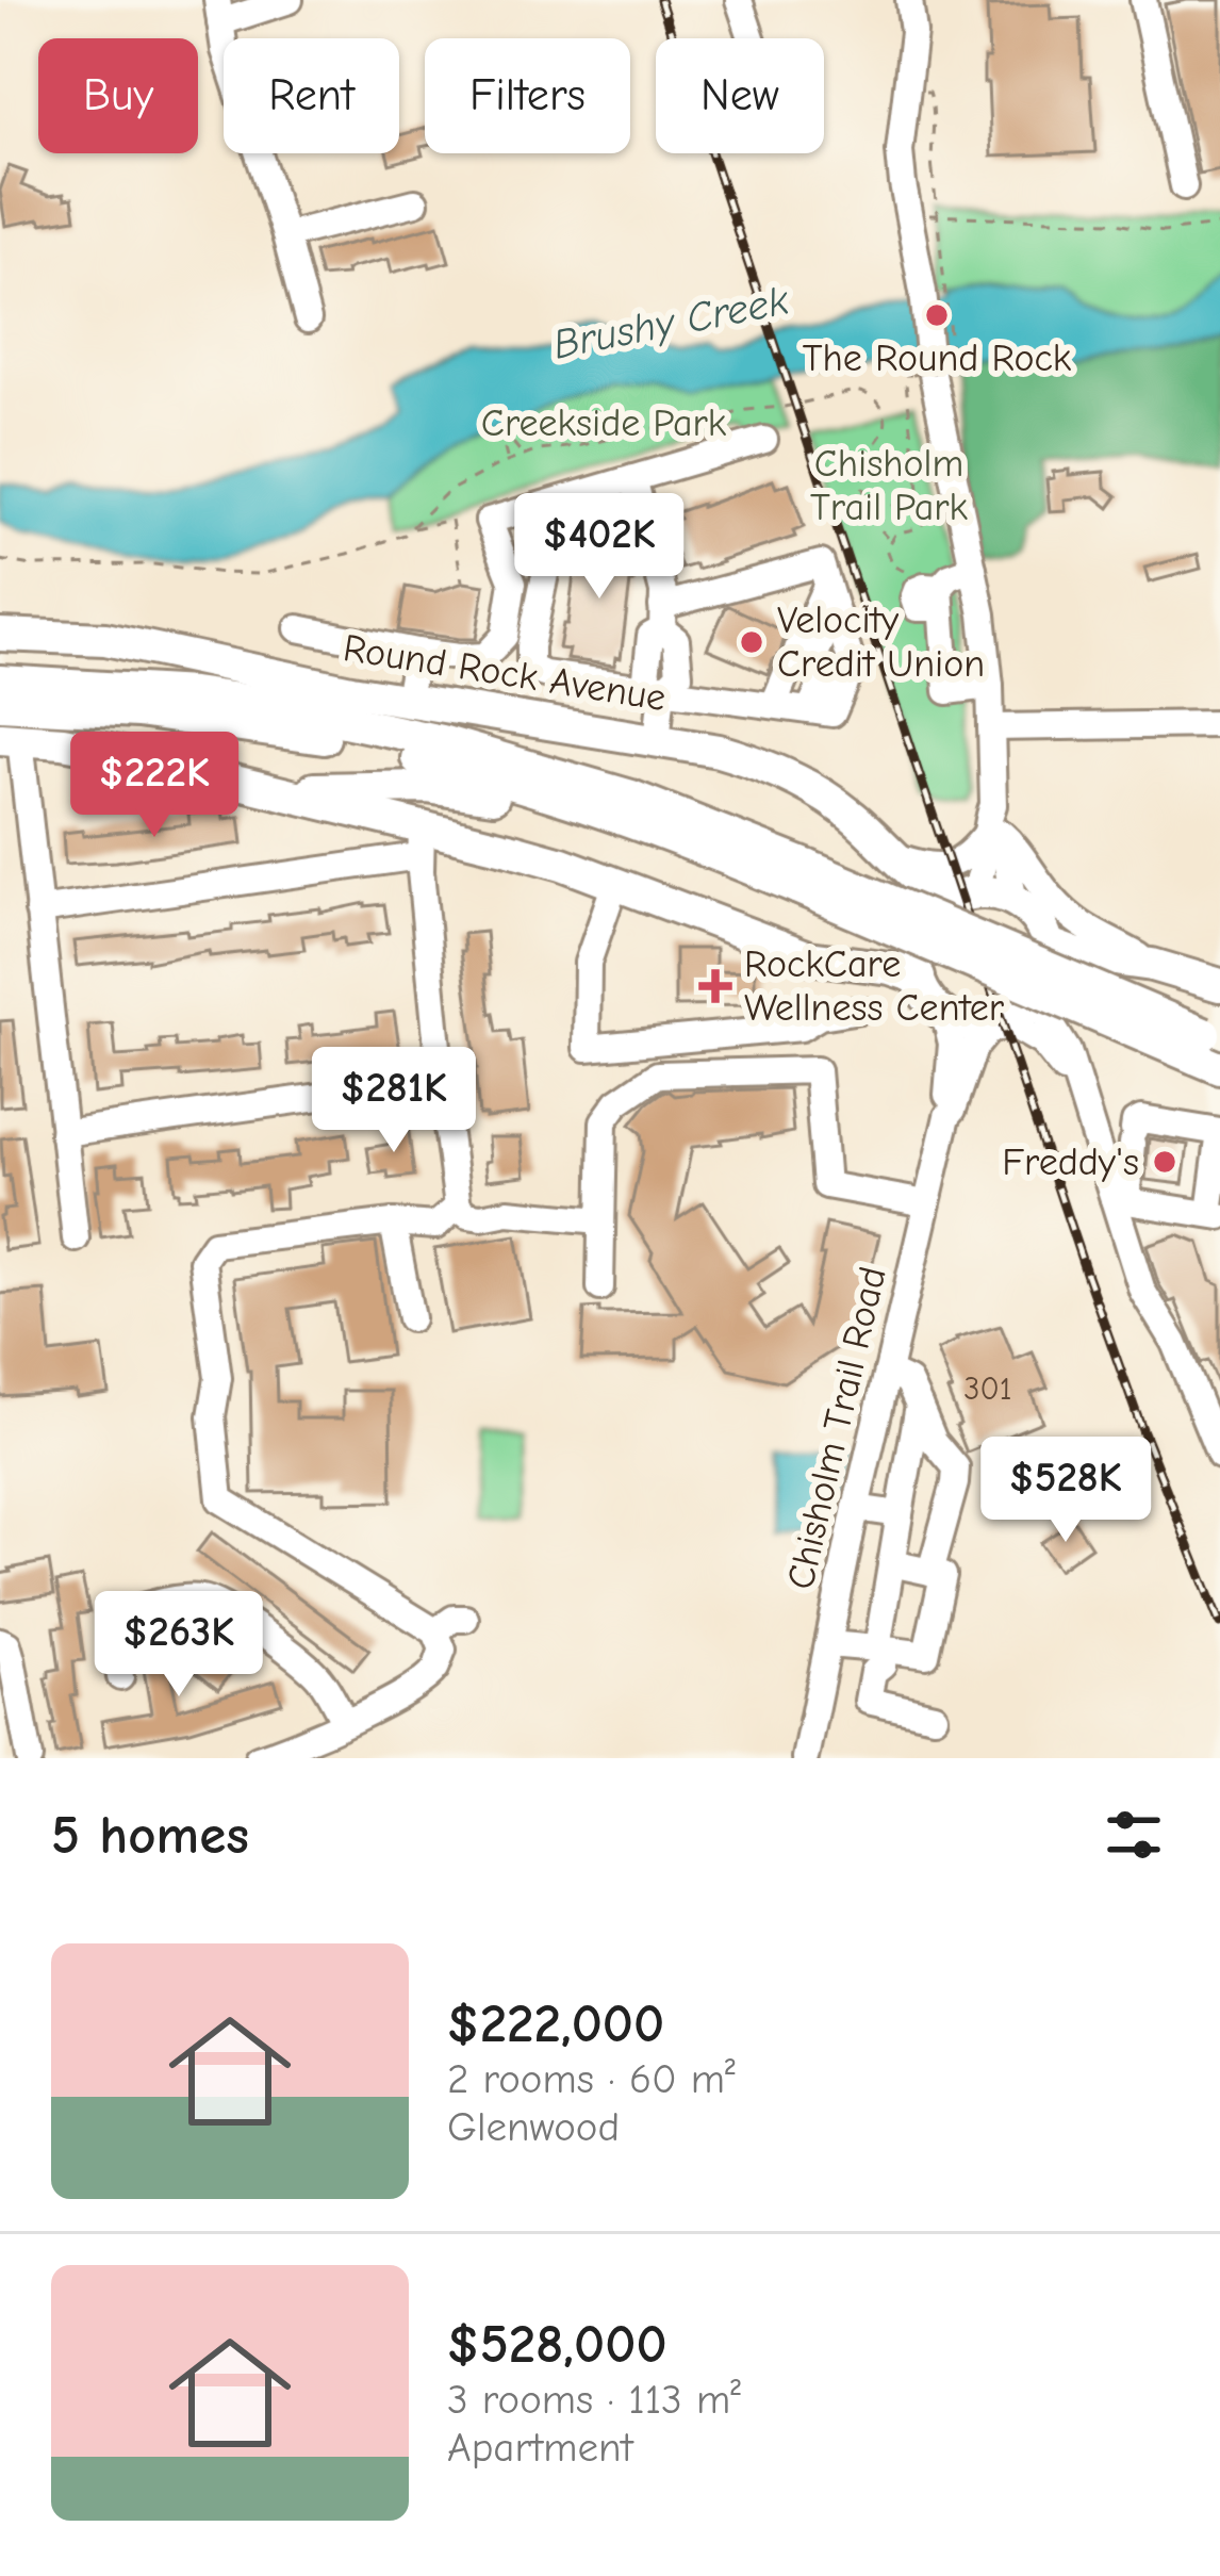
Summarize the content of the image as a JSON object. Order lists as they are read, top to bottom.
{
  "streets": {
    "main road": ["Round Rock Avenue"],
    "street": ["Chisholm Trail Road"]
  },
  "crossings": [
    ["Round Rock Avenue", "Chisholm Trail Road"]
  ],
  "water": ["Brushy Creek"],
  "parks": ["Creekside Park", "Chisholm Trail Park"],
  "places": {
    "other": ["The Round Rock", "Velocity Credit Union", "Freddy's"],
    "health": ["RockCare Wellness Center"]
  },
  "house_numbers": ["301"],
  "page": {
    "chip": [
      "Buy",
      "Rent",
      "Filters",
      "New"
    ],
    "price": [
      "$402K",
      "$222K",
      "$281K",
      "$528K",
      "$263K"
    ],
    "heading": "5 homes",
    "list": [
      {
        "name": "$222,000",
        "note": "2 rooms · 60 m² · Glenwood"
      },
      {
        "name": "$528,000",
        "note": "3 rooms · 113 m² · Apartment"
      }
    ]
  }
}
